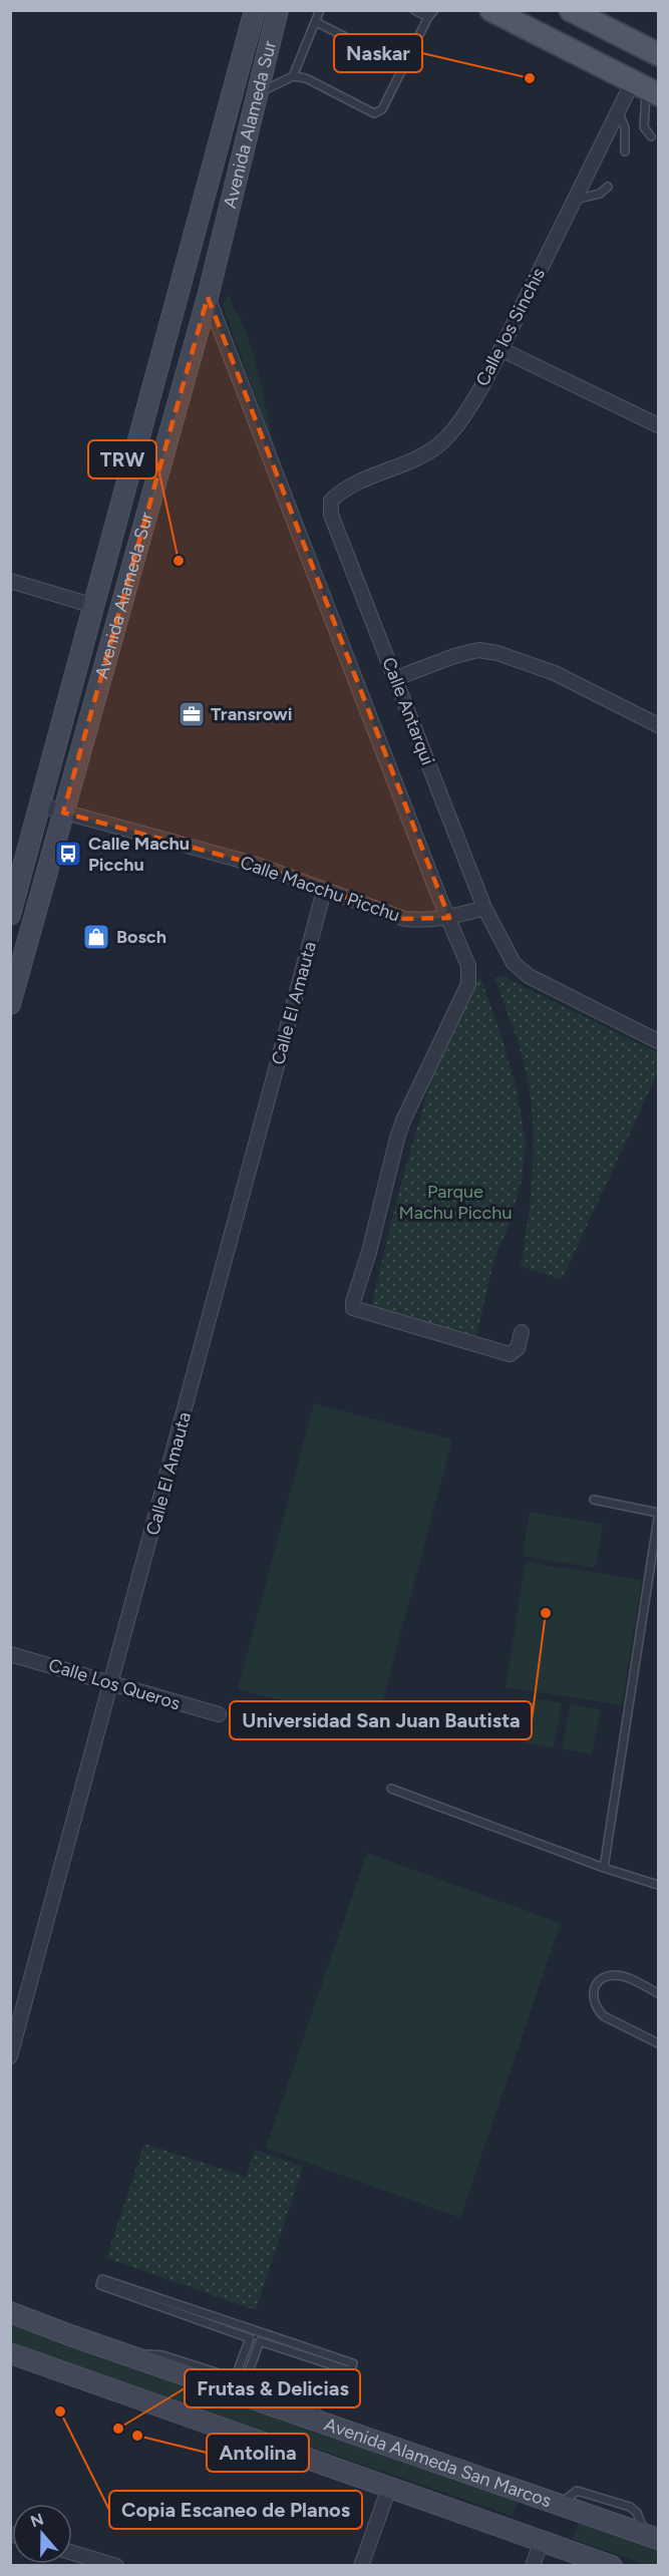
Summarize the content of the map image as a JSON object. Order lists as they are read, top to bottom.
{
  "streets": {
    "main road": ["Avenida Alameda Sur", "Avenida Alameda San Marcos"],
    "street": [
      "Calle los Sinchis",
      "Calle Antarqui",
      "Calle Macchu Picchu",
      "Calle El Amauta",
      "Calle Los Queros"
    ]
  },
  "crossings": [
    ["Avenida Alameda Sur", "Calle Macchu Picchu"],
    ["Calle los Sinchis", "Calle Antarqui"],
    ["Calle Antarqui", "Calle Macchu Picchu"],
    ["Calle Macchu Picchu", "Calle El Amauta"],
    ["Calle El Amauta", "Calle Los Queros"]
  ],
  "parks": ["Parque Machu Picchu"],
  "places": {
    "other": [
      "Naskar",
      "TRW",
      "Universidad San Juan Bautista",
      "Copia Escaneo de Planos",
      "Frutas & Delicias",
      "Antolina"
    ],
    "office": ["Transrowi"],
    "bus stop": ["Calle Machu Picchu"],
    "shop": ["Bosch"]
  },
  "north": "top"
}
